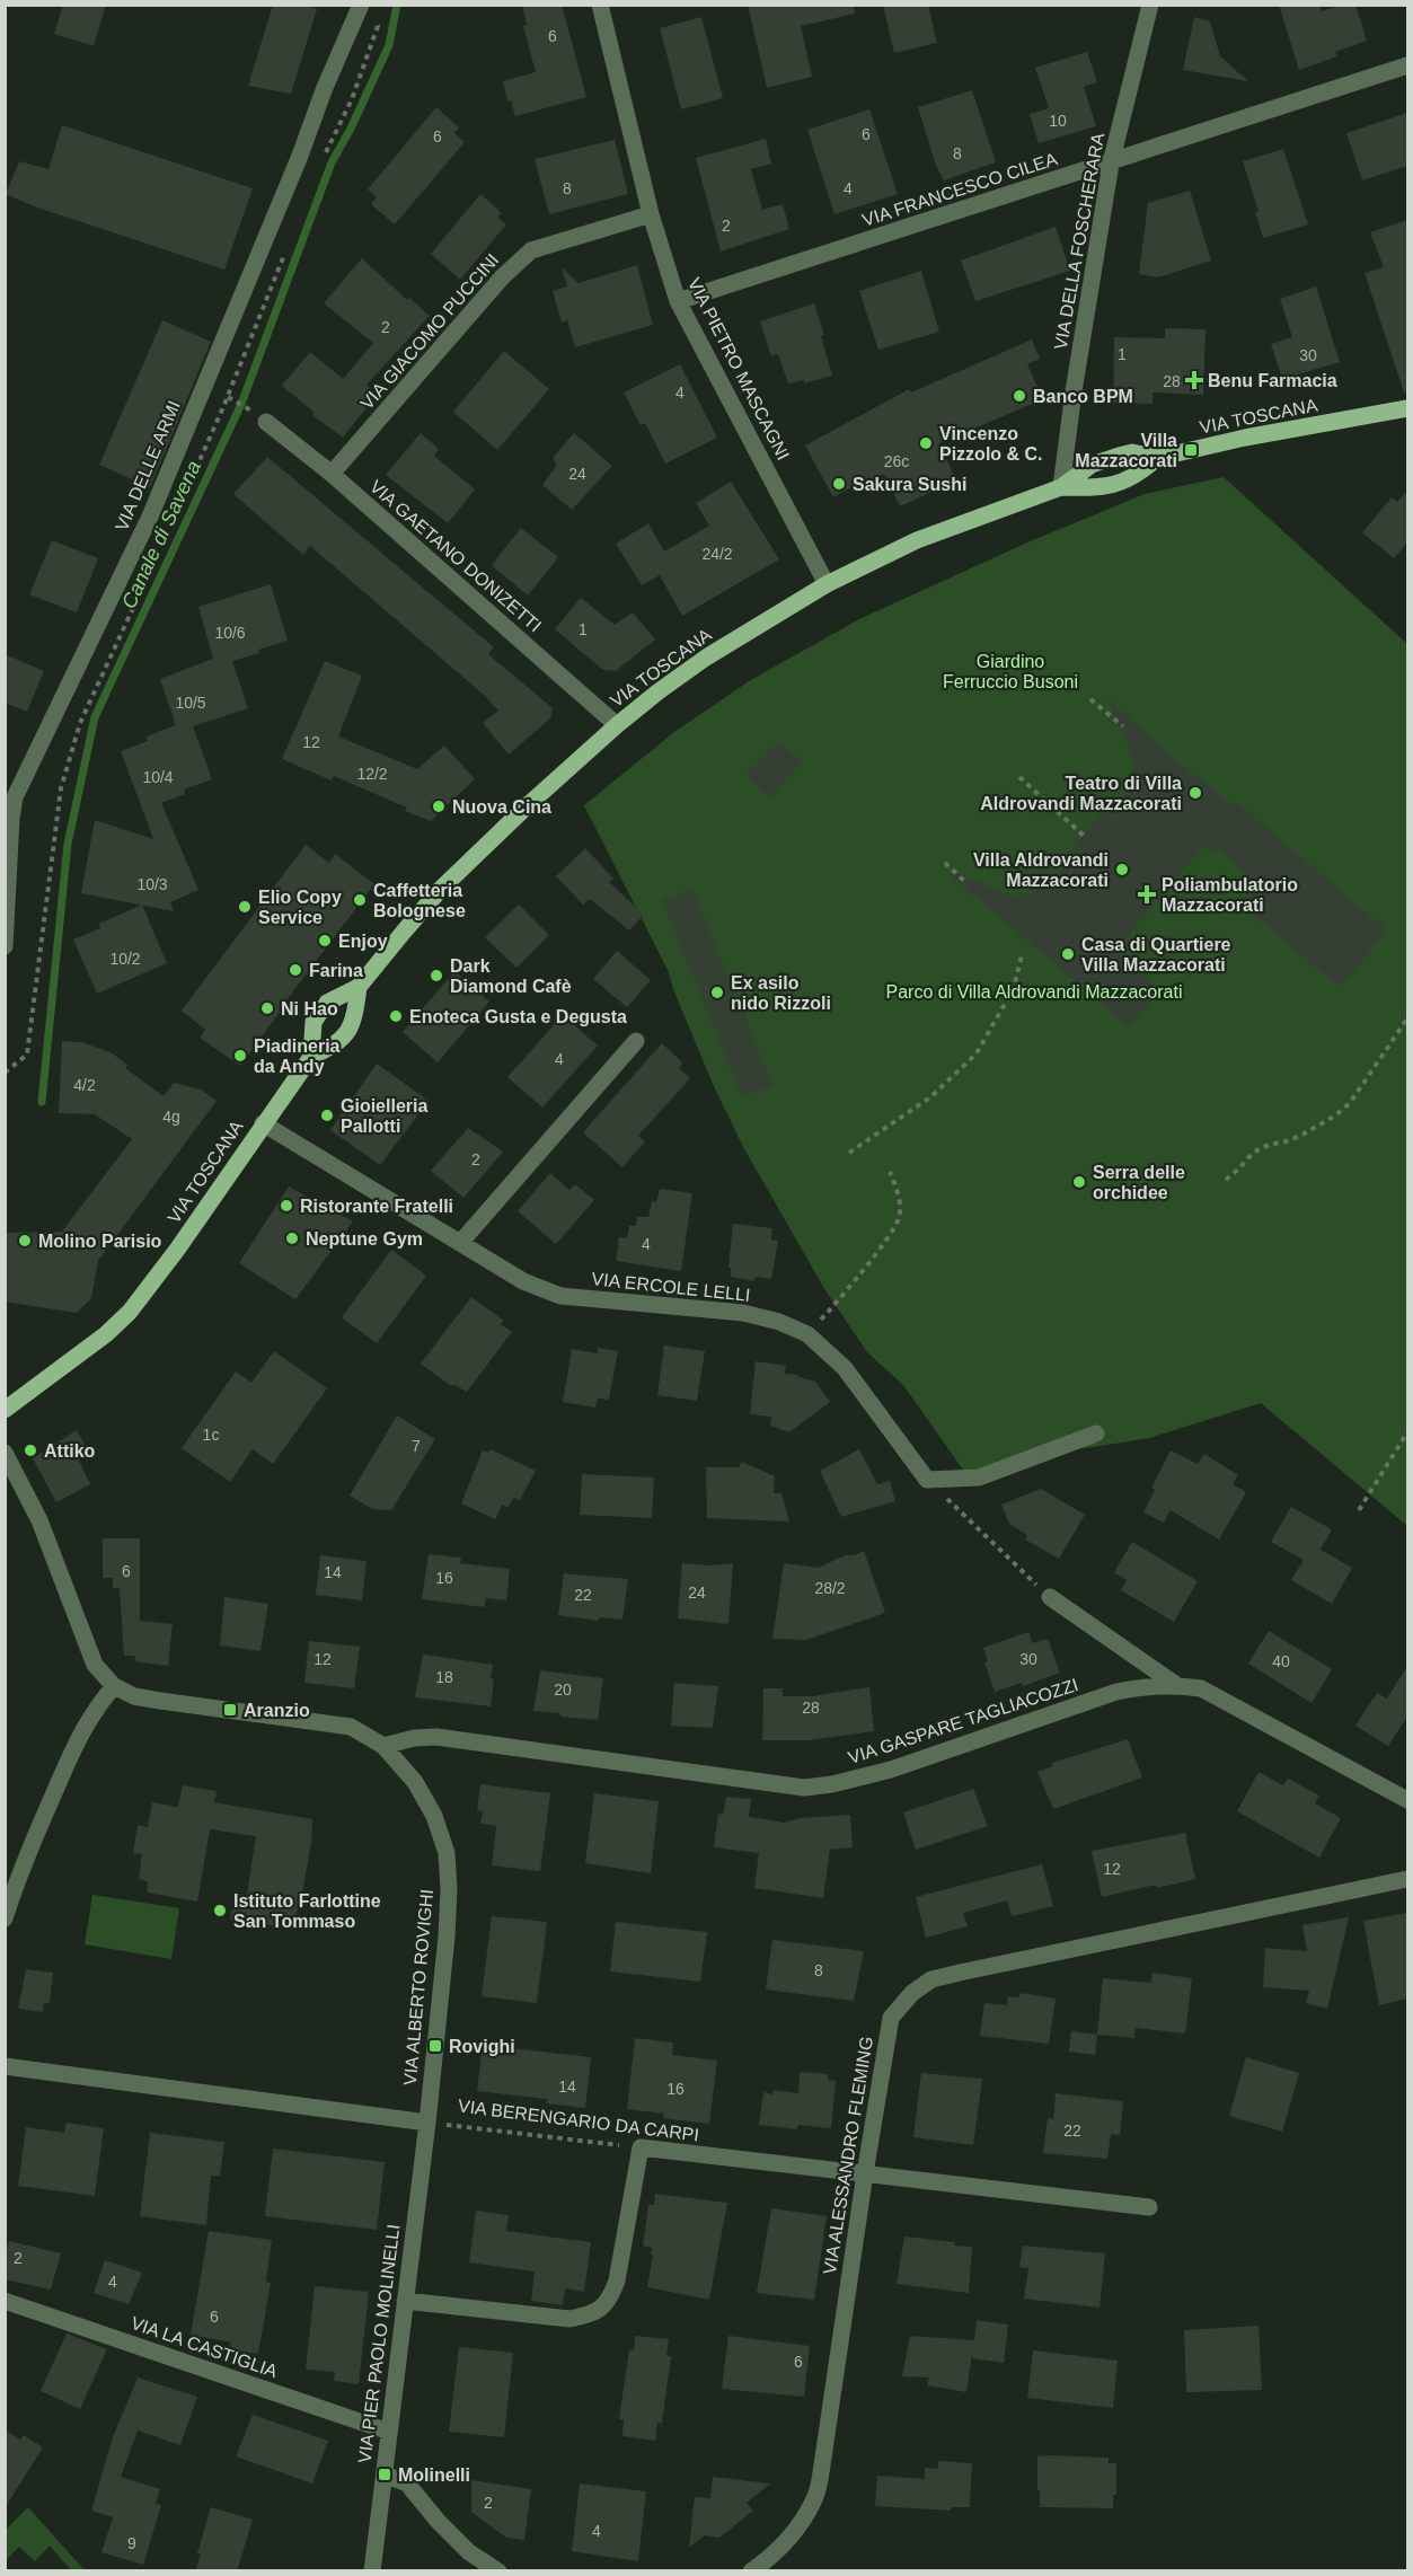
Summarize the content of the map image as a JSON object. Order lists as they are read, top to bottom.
{
  "streets": {
    "main road": ["VIA TOSCANA"],
    "street": [
      "VIA FRANCESCO CILEA",
      "VIA DELLA FOSCHERARA",
      "VIA GIACOMO PUCCINI",
      "VIA PIETRO MASCAGNI",
      "VIA DELLE ARMI",
      "VIA GAETANO DONIZETTI",
      "VIA ERCOLE LELLI",
      "VIA GASPARE TAGLIACOZZI",
      "VIA ALBERTO ROVIGHI",
      "VIA BERENGARIO DA CARPI",
      "VIA ALESSANDRO FLEMING",
      "VIA PIER PAOLO MOLINELLI",
      "VIA LA CASTIGLIA"
    ]
  },
  "crossings": [
    ["VIA FRANCESCO CILEA", "VIA DELLA FOSCHERARA"],
    ["VIA FRANCESCO CILEA", "VIA PIETRO MASCAGNI"],
    ["VIA DELLA FOSCHERARA", "VIA TOSCANA"],
    ["VIA GIACOMO PUCCINI", "VIA PIETRO MASCAGNI"],
    ["VIA GIACOMO PUCCINI", "VIA GAETANO DONIZETTI"],
    ["VIA PIETRO MASCAGNI", "VIA TOSCANA"],
    ["VIA TOSCANA", "VIA GAETANO DONIZETTI"],
    ["VIA TOSCANA", "VIA ERCOLE LELLI"],
    ["VIA GASPARE TAGLIACOZZI", "VIA ALBERTO ROVIGHI"],
    ["VIA ALBERTO ROVIGHI", "VIA BERENGARIO DA CARPI"],
    ["VIA ALBERTO ROVIGHI", "VIA PIER PAOLO MOLINELLI"],
    ["VIA BERENGARIO DA CARPI", "VIA ALESSANDRO FLEMING"],
    ["VIA BERENGARIO DA CARPI", "VIA PIER PAOLO MOLINELLI"],
    ["VIA PIER PAOLO MOLINELLI", "VIA LA CASTIGLIA"]
  ],
  "water": ["Canale di Savena"],
  "parks": ["Giardino Ferruccio Busoni", "Parco di Villa Aldrovandi Mazzacorati"],
  "places": {
    "health": ["Benu Farmacia", "Poliambulatorio Mazzacorati"],
    "other": [
      "Banco BPM",
      "Vincenzo Pizzolo & C.",
      "Sakura Sushi",
      "Teatro di Villa Aldrovandi Mazzacorati",
      "Nuova Cina",
      "Villa Aldrovandi Mazzacorati",
      "Caffetteria Bolognese",
      "Elio Copy Service",
      "Enjoy",
      "Casa di Quartiere Villa Mazzacorati",
      "Farina",
      "Dark Diamond Cafè",
      "Ex asilo nido Rizzoli",
      "Ni Hao",
      "Enoteca Gusta e Degusta",
      "Piadineria da Andy",
      "Gioielleria Pallotti",
      "Serra delle orchidee",
      "Ristorante Fratelli",
      "Neptune Gym",
      "Molino Parisio",
      "Attiko",
      "Istituto Farlottine San Tommaso"
    ],
    "transit": [
      "Villa Mazzacorati",
      "Aranzio",
      "Rovighi",
      "Molinelli"
    ]
  },
  "house_numbers": [
    "6",
    "10",
    "6",
    "6",
    "8",
    "8",
    "4",
    "2",
    "2",
    "1",
    "30",
    "28",
    "4",
    "26c",
    "24",
    "24/2",
    "1",
    "10/6",
    "10/5",
    "12",
    "12/2",
    "10/4",
    "10/3",
    "10/2",
    "4",
    "4/2",
    "4g",
    "2",
    "4",
    "1c",
    "7",
    "6",
    "14",
    "16",
    "28/2",
    "24",
    "22",
    "12",
    "30",
    "40",
    "18",
    "20",
    "28",
    "12",
    "8",
    "14",
    "16",
    "22",
    "2",
    "4",
    "6",
    "6",
    "2",
    "4",
    "9"
  ]
}
